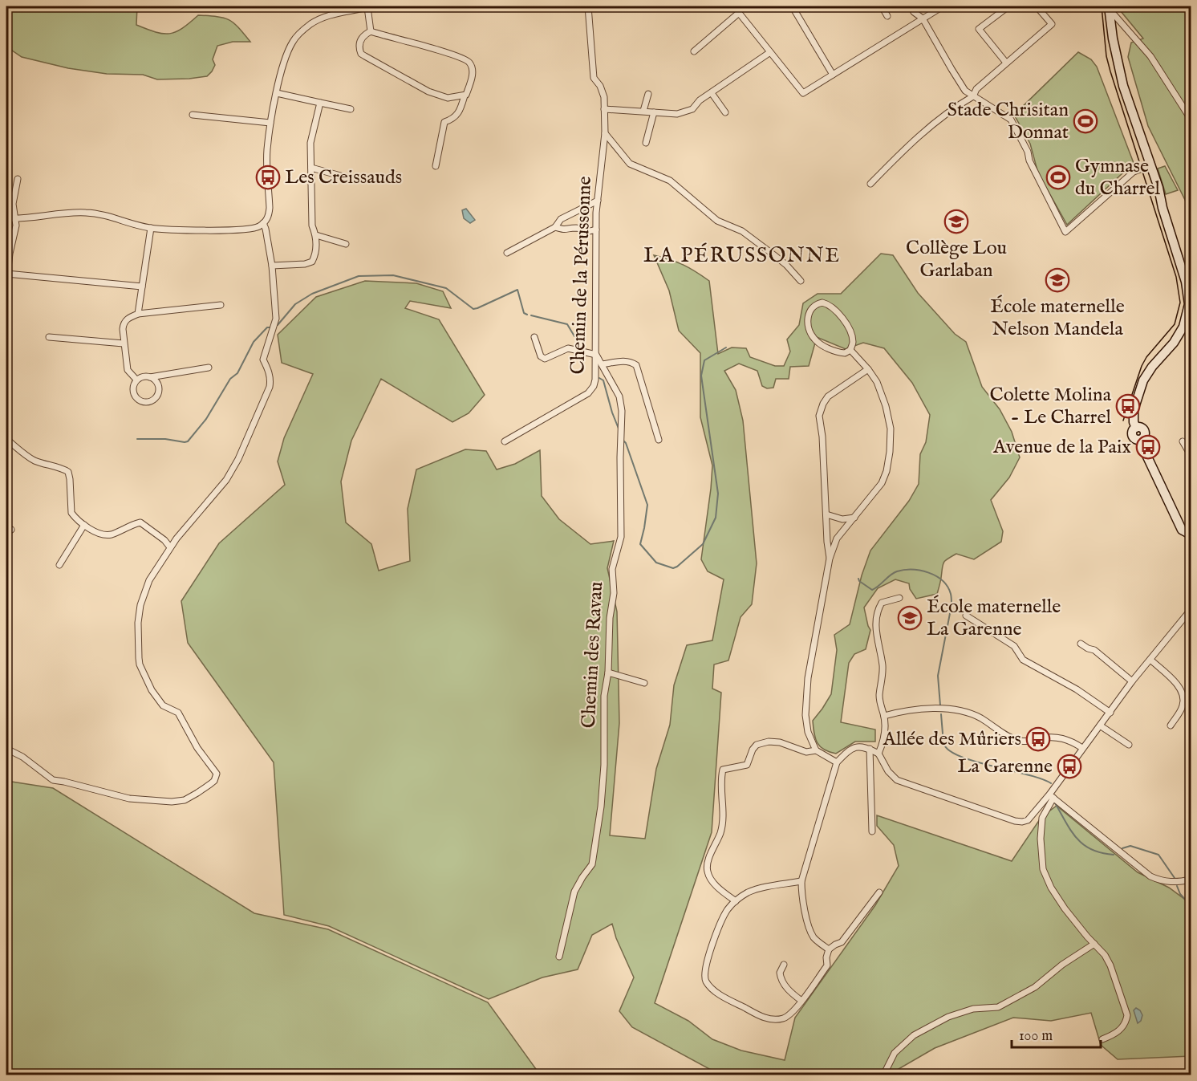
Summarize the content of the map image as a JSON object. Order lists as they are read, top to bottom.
{
  "streets": {
    "street": ["Chemin de la Pérussonne", "Chemin des Ravau"]
  },
  "crossings": [
    ["Chemin de la Pérussonne", "Chemin des Ravau"]
  ],
  "districts": ["LA PÉRUSSONNE"],
  "places": {
    "sports": ["Stade Chrisitan Donnat", "Gymnase du Charrel"],
    "bus stop": [
      "Les Creissauds",
      "Colette Molina - Le Charrel",
      "Avenue de la Paix",
      "Allée des Mûriers",
      "La Garenne"
    ],
    "school or university": ["Collège Lou Garlaban", "École maternelle Nelson Mandela", "École maternelle La Garenne"]
  },
  "scale_bar": "100 m"
}
